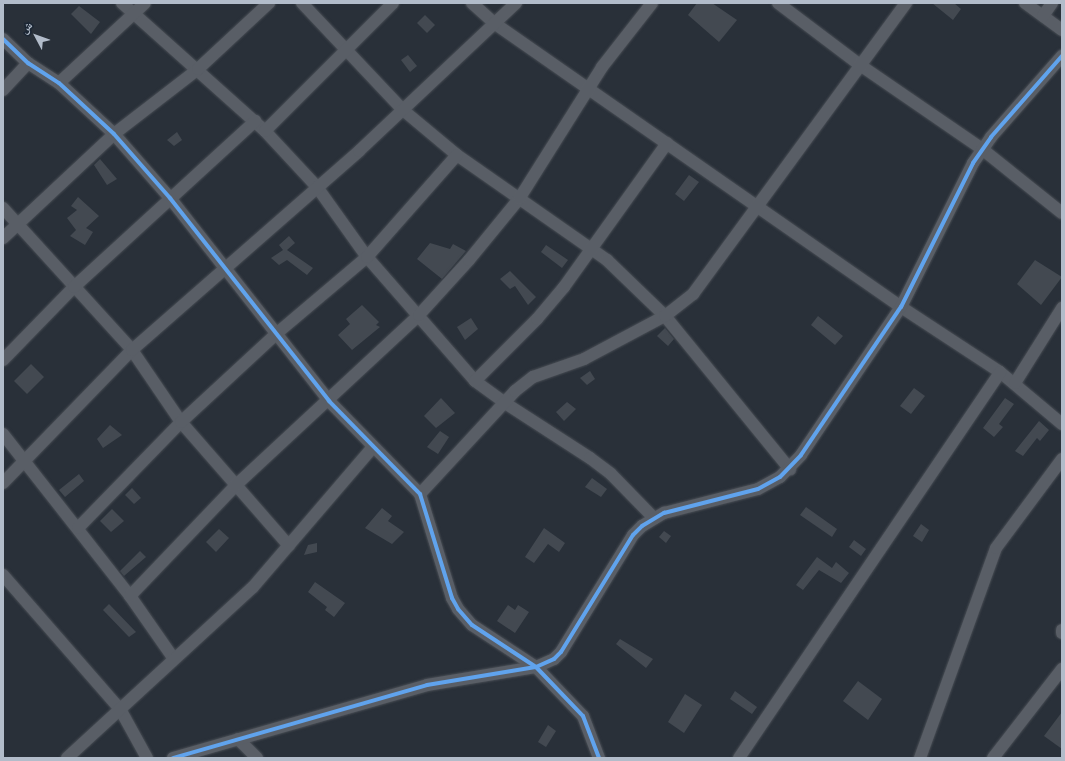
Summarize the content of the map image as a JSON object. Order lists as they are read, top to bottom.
{
  "north": "top left"
}
